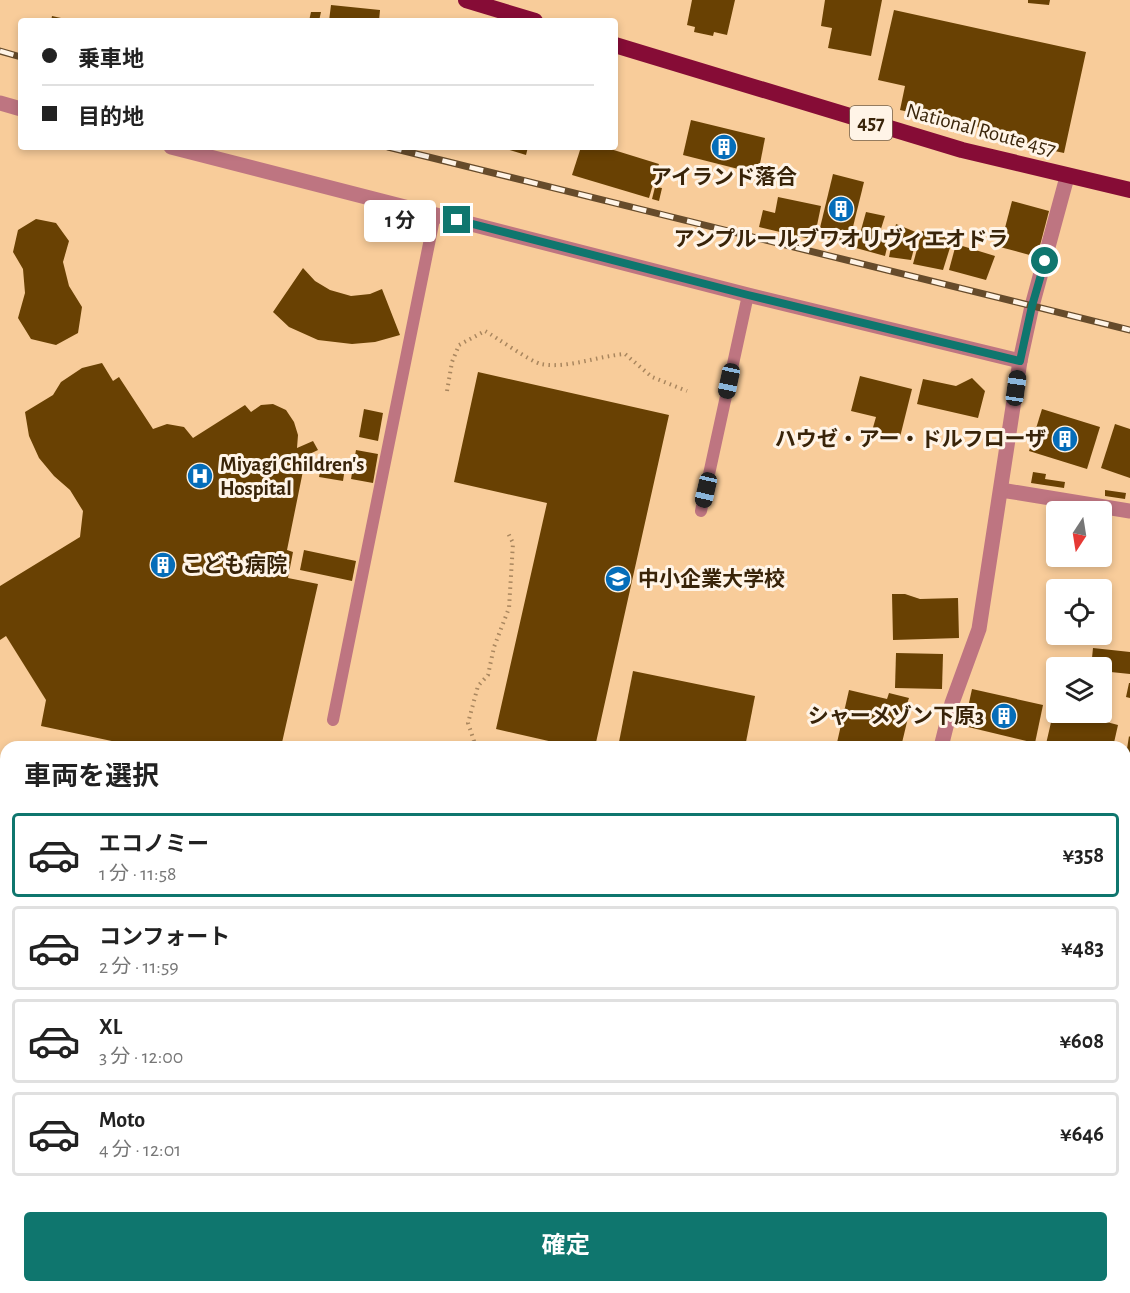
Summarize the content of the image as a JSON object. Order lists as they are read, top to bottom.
{
  "streets": {
    "highway": ["457", "National Route 457"]
  },
  "places": {
    "building": [
      "アイランド落合",
      "アンプルールブワオリヴィエオドラ",
      "ハウゼ・アー・ドルフローザ",
      "こども病院",
      "シャーメゾン下原3"
    ],
    "hospital": ["Miyagi Children's Hospital"],
    "school or university": ["中小企業大学校"]
  },
  "north": "bottom",
  "page": {
    "banner": ["乗車地", "目的地"],
    "bubble": "1 分",
    "heading": "車両を選択",
    "list": [
      {
        "name": "エコノミー",
        "note": "1 分 · 11:58",
        "value": "¥358"
      },
      {
        "name": "コンフォート",
        "note": "2 分 · 11:59",
        "value": "¥483"
      },
      {
        "name": "XL",
        "note": "3 分 · 12:00",
        "value": "¥608"
      },
      {
        "name": "Moto",
        "note": "4 分 · 12:01",
        "value": "¥646"
      }
    ],
    "buttons": "確定"
  }
}
